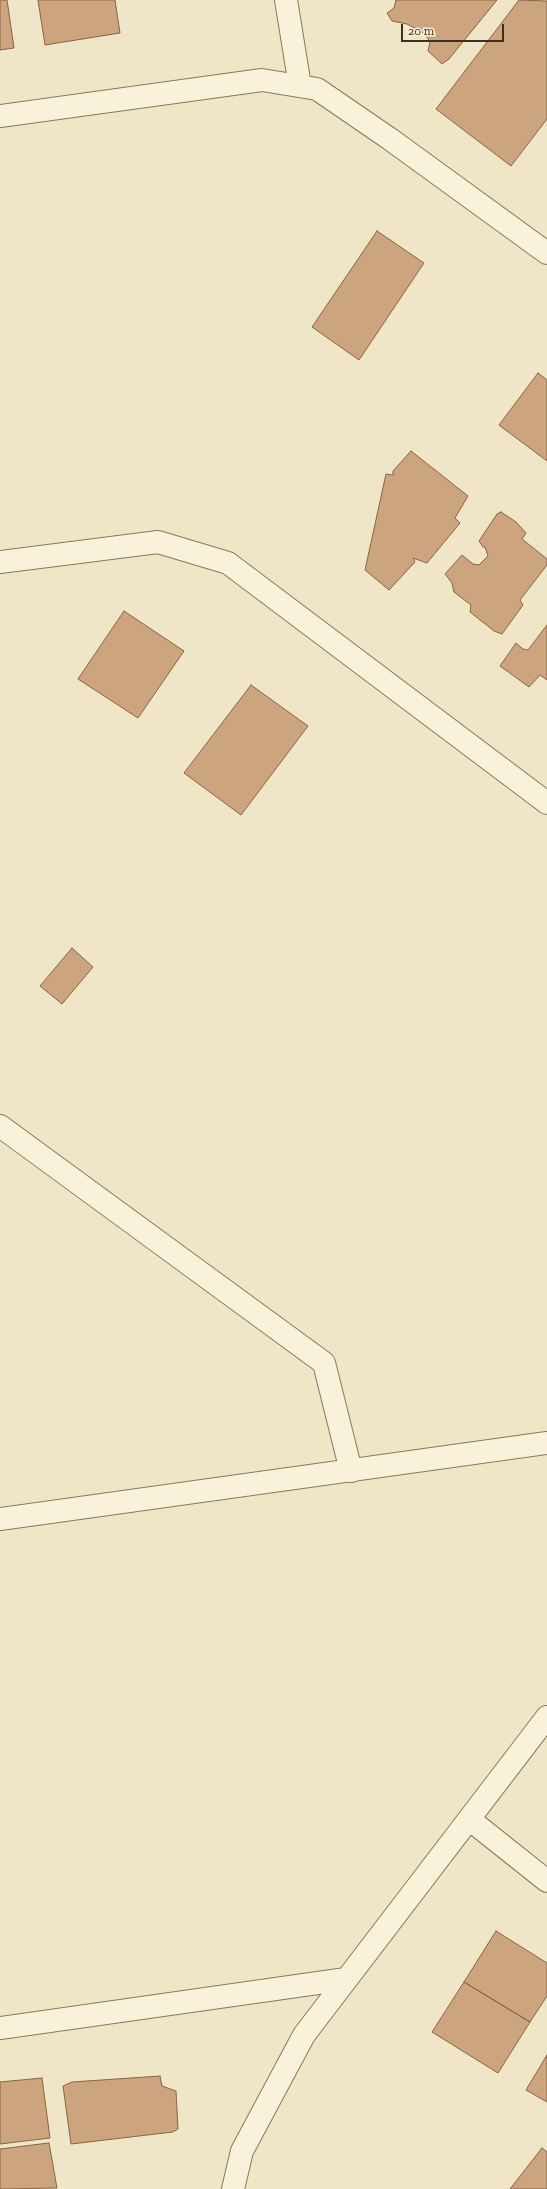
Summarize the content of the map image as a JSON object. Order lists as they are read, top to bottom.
{
  "scale_bar": "20 m"
}
